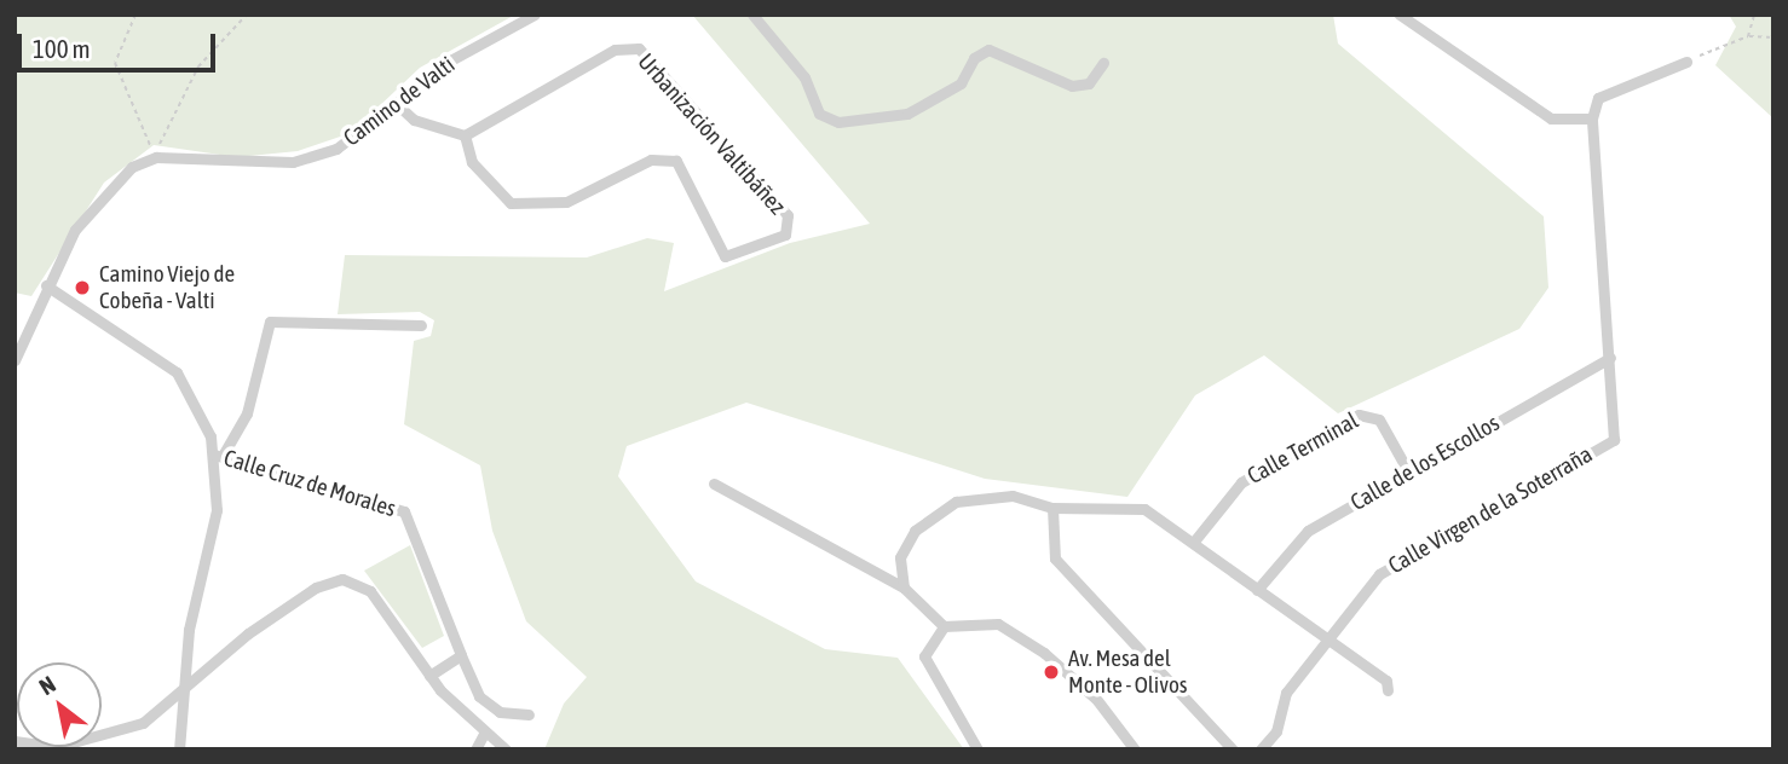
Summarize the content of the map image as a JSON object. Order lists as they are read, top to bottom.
{
  "streets": {
    "street": [
      "Camino de Valti",
      "Urbanización Valtibáñez",
      "Calle Terminal",
      "Calle de los Escollos",
      "Calle Cruz de Morales",
      "Calle Virgen de la Soterraña"
    ]
  },
  "crossings": [
    ["Calle Terminal", "Calle de los Escollos"],
    ["Calle de los Escollos", "Calle Virgen de la Soterraña"]
  ],
  "places": ["Camino Viejo de Cobeña - Valti", "Av. Mesa del Monte - Olivos"],
  "scale_bar": "100 m",
  "north": "top left"
}
